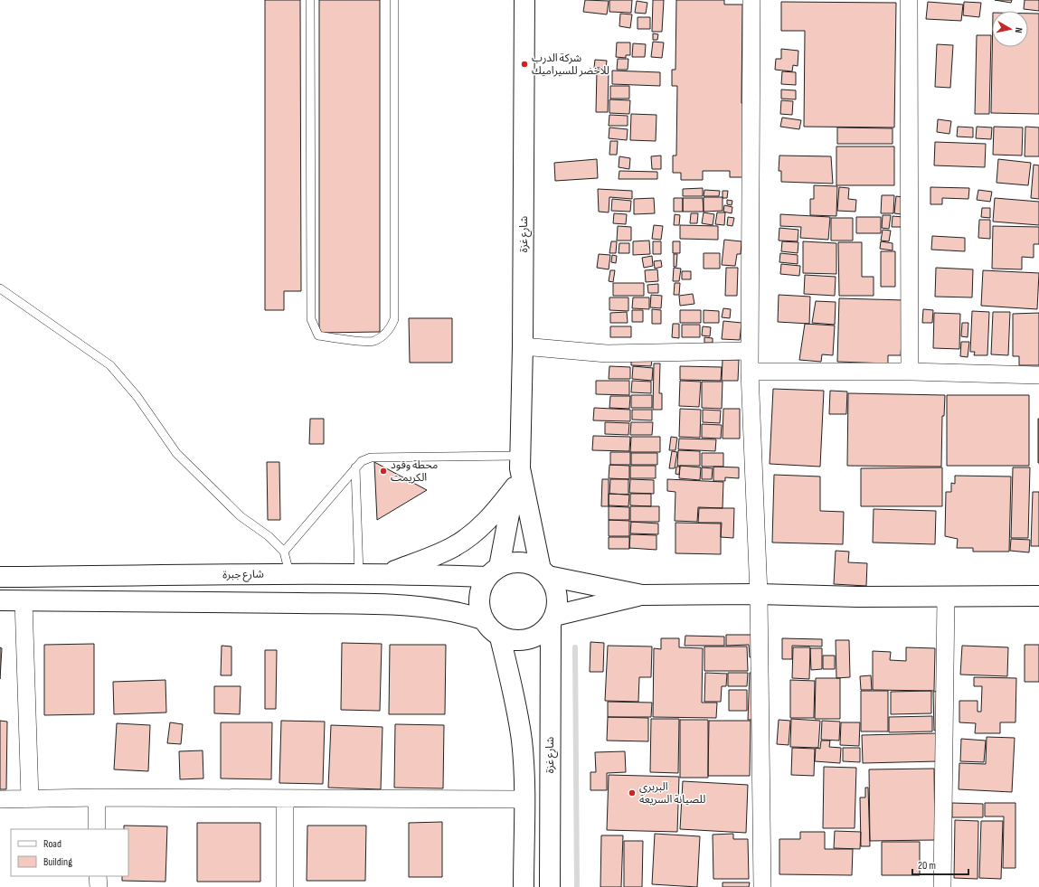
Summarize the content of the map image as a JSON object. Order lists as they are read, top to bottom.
{
  "streets": {
    "main road": ["شارع غزة", "شارع جبرة"]
  },
  "crossings": [
    ["شارع غزة", "شارع جبرة"]
  ],
  "places": ["شركة الدرب للاخضر للسيراميك", "محطة وقود الكريمت", "البربري للصيانة السريعة"],
  "legend": ["Road", "Building"],
  "scale_bar": "20 m",
  "north": "right"
}
